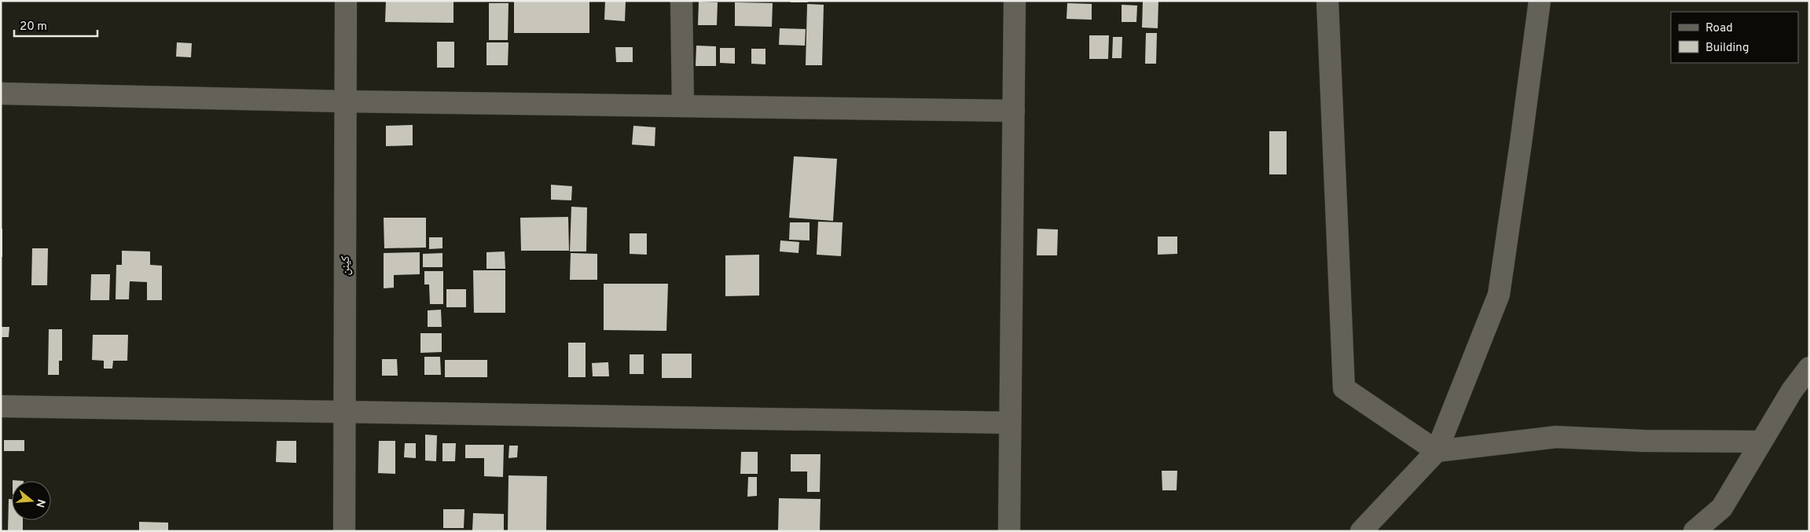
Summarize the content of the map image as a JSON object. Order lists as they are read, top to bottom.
{
  "streets": {
    "street": ["كينن"]
  },
  "legend": ["Road", "Building"],
  "scale_bar": "20 m",
  "north": "right"
}
